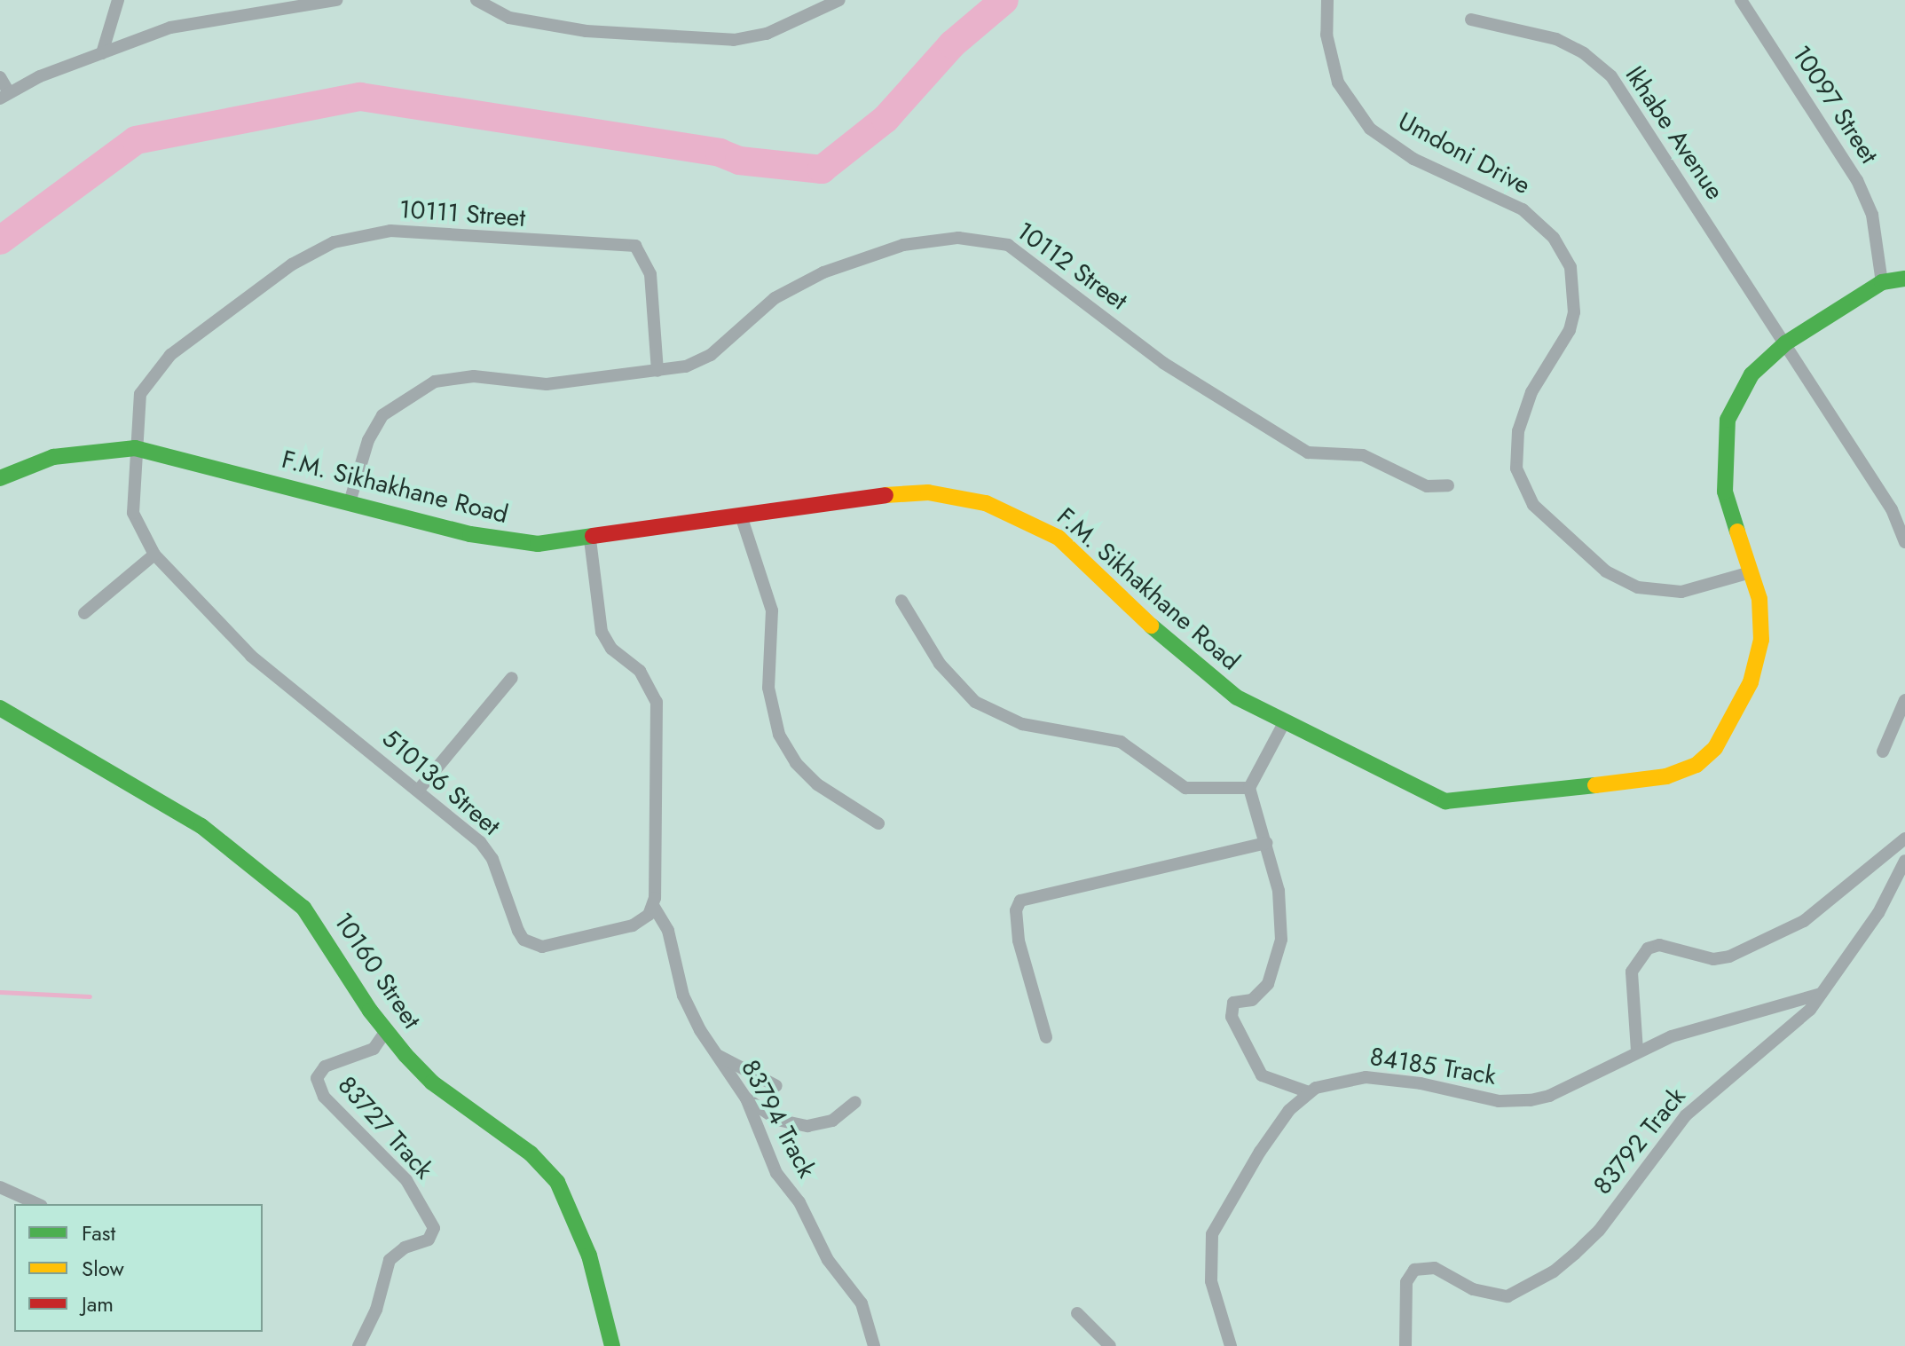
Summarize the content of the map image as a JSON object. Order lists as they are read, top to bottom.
{
  "streets": {
    "street": [
      "10097 Street",
      "Ikhabe Avenue",
      "Umdoni Drive",
      "10111 Street",
      "10112 Street",
      "F.M. Sikhakhane Road",
      "510136 Street",
      "10160 Street",
      "84185 Track",
      "83794 Track",
      "83727 Track",
      "83792 Track"
    ]
  },
  "crossings": [
    ["10097 Street", "F.M. Sikhakhane Road"],
    ["Ikhabe Avenue", "F.M. Sikhakhane Road"],
    ["Umdoni Drive", "F.M. Sikhakhane Road"],
    ["10111 Street", "10112 Street"],
    ["10111 Street", "F.M. Sikhakhane Road"],
    ["10111 Street", "510136 Street"],
    ["10112 Street", "F.M. Sikhakhane Road"],
    ["F.M. Sikhakhane Road", "510136 Street"],
    ["510136 Street", "83794 Track"],
    ["10160 Street", "83727 Track"],
    ["84185 Track", "83792 Track"]
  ],
  "legend": ["Fast", "Slow", "Jam"]
}
